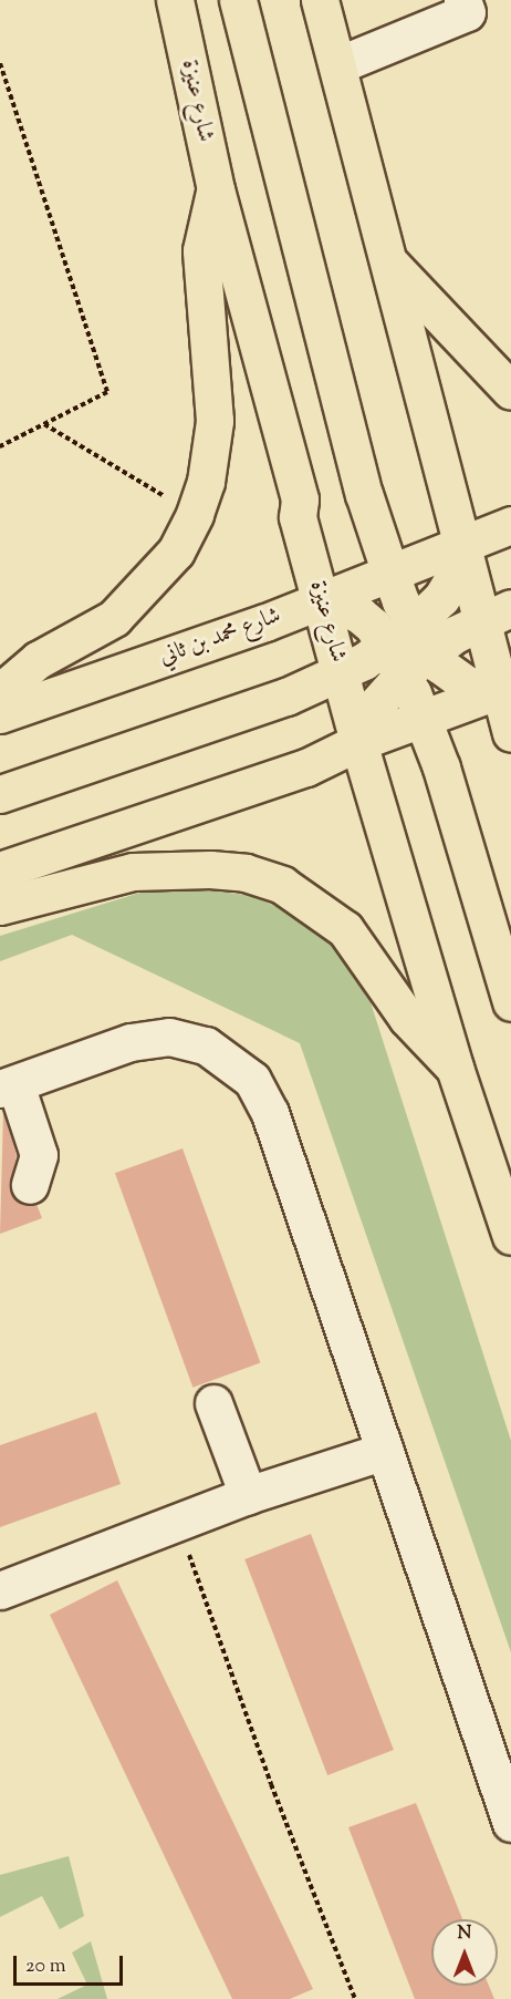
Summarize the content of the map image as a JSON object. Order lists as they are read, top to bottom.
{
  "streets": {
    "main road": ["شارع عنيزة", "شارع محمد بن ثاني"]
  },
  "crossings": [
    ["شارع عنيزة", "شارع محمد بن ثاني"]
  ],
  "scale_bar": "20 m",
  "north": "top"
}
